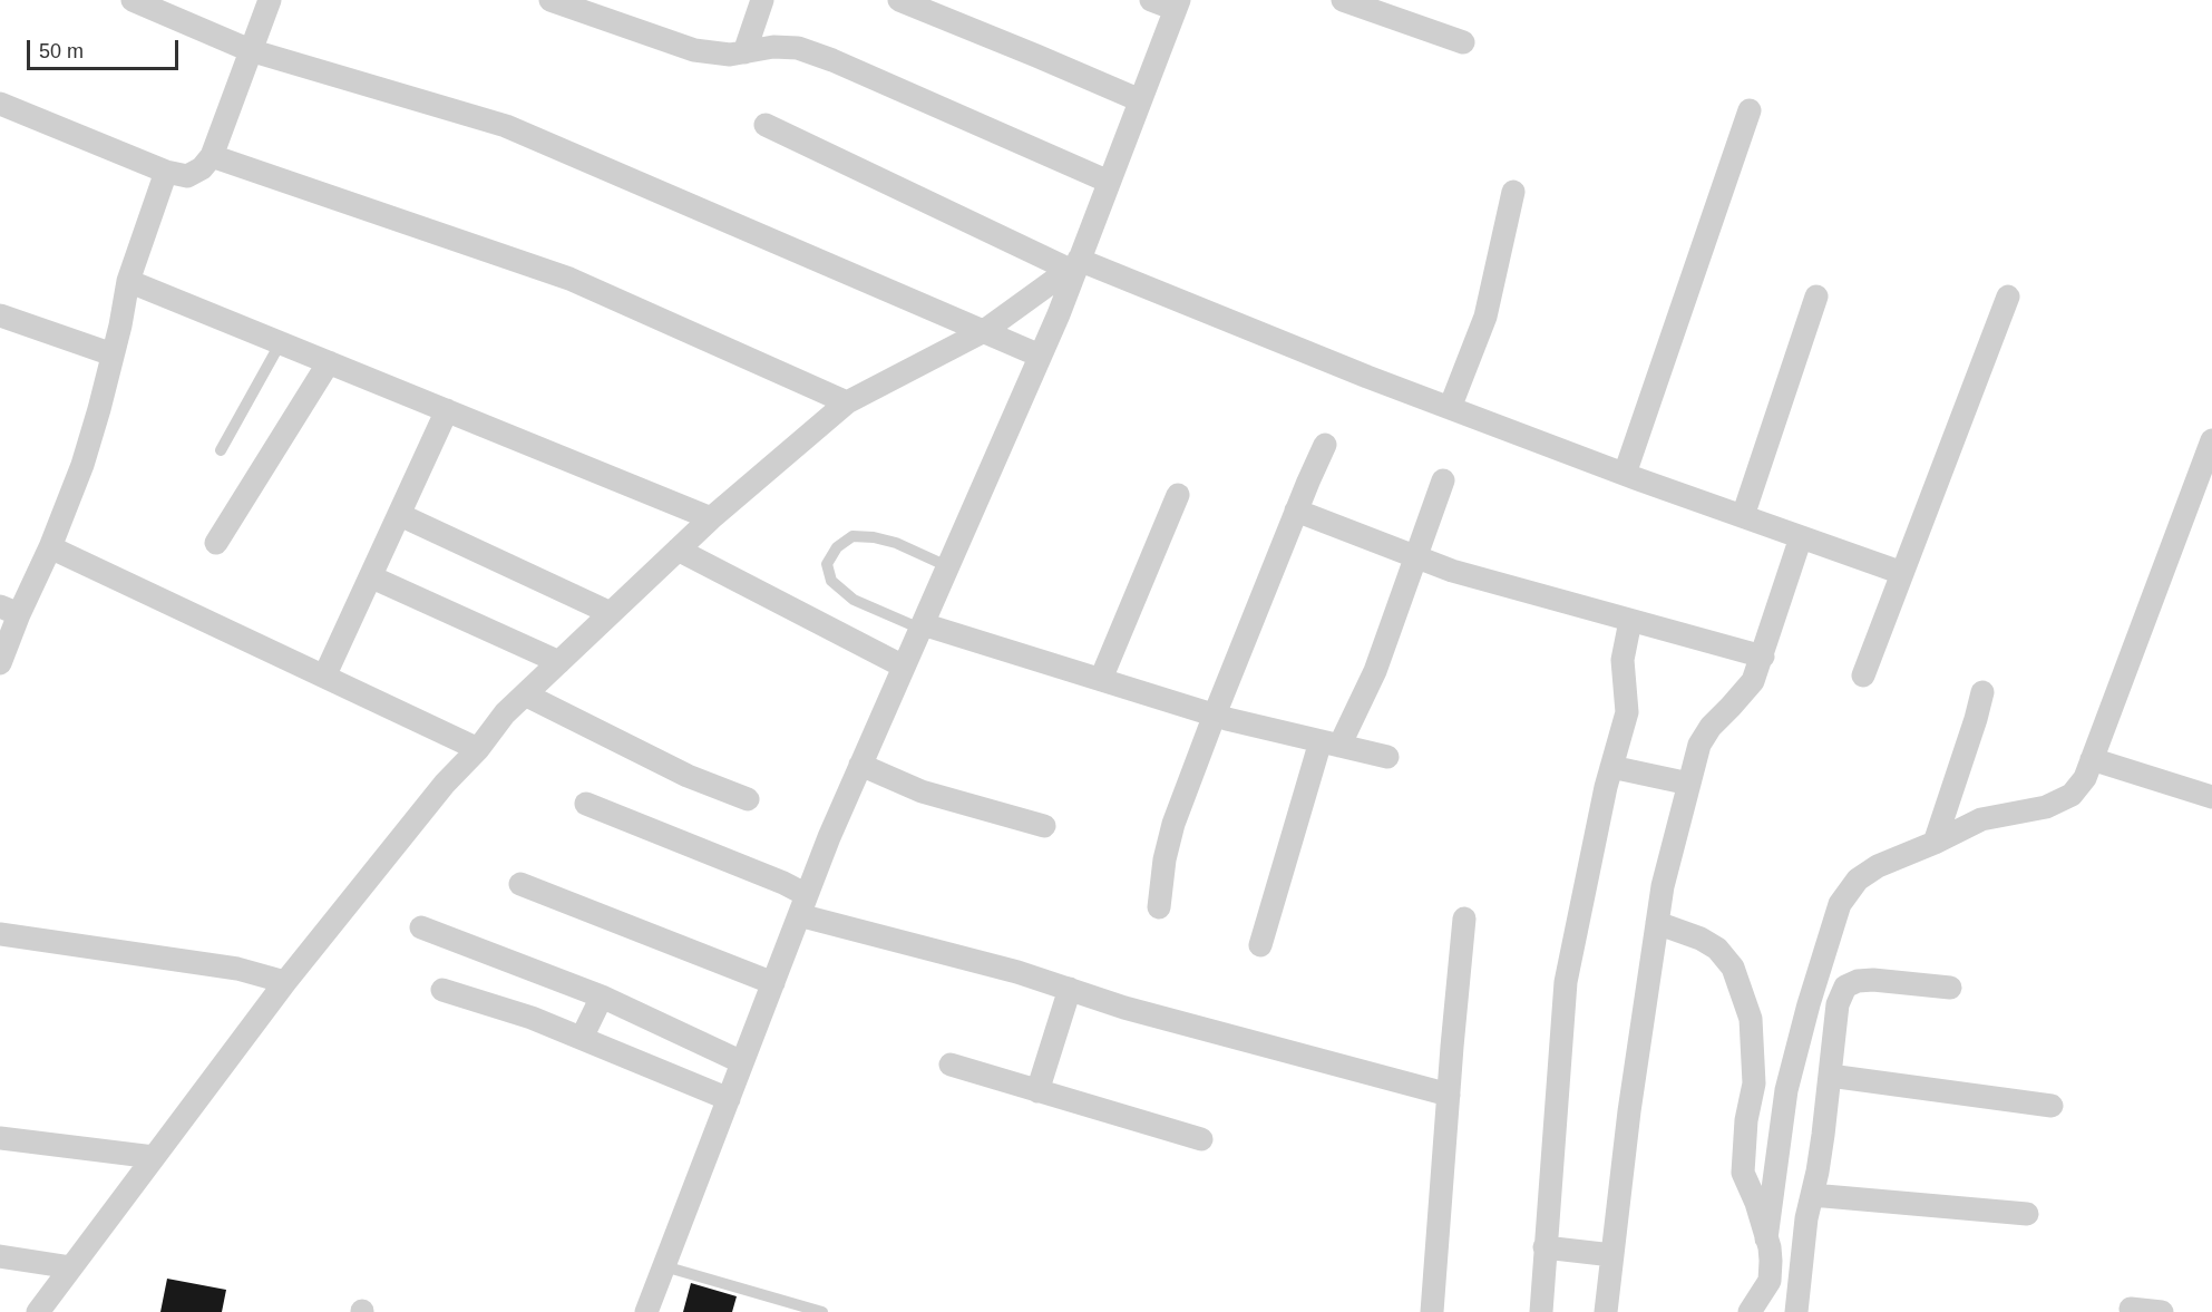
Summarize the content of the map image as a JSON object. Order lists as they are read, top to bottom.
{
  "scale_bar": "50 m"
}
